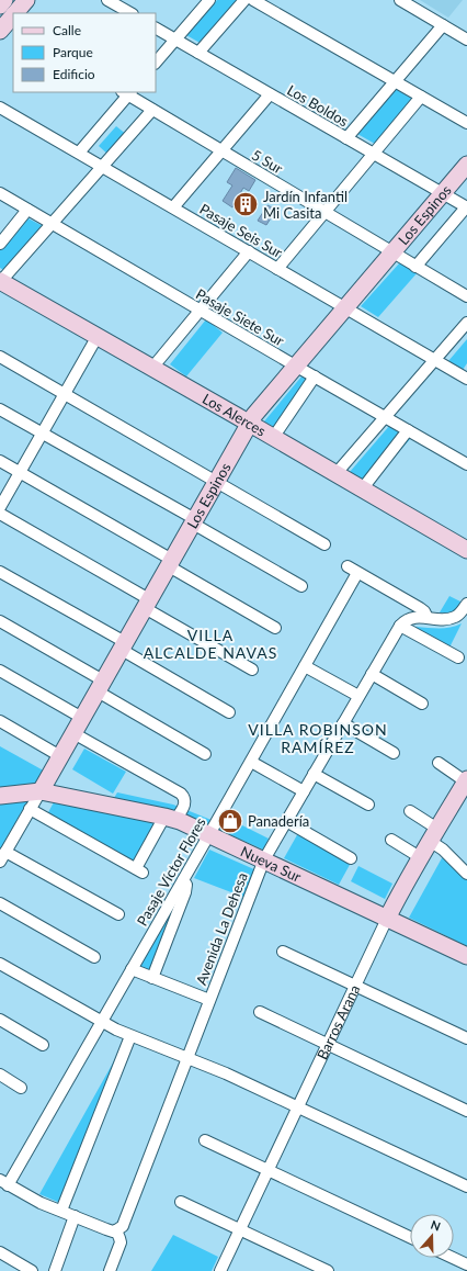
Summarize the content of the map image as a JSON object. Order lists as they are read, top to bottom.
{
  "streets": {
    "street": [
      "Los Boldos",
      "5 Sur",
      "Los Espinos",
      "Pasaje Seis Sur",
      "Pasaje Siete Sur",
      "Los Alerces",
      "Nueva Sur",
      "Pasaje Víctor Flores",
      "Avenida La Dehesa",
      "Barros Arana"
    ]
  },
  "crossings": [
    ["Los Boldos", "Los Espinos"],
    ["5 Sur", "Los Espinos"],
    ["Los Espinos", "Pasaje Seis Sur"],
    ["Los Espinos", "Pasaje Siete Sur"],
    ["Los Espinos", "Los Alerces"],
    ["Los Espinos", "Nueva Sur"],
    ["Nueva Sur", "Pasaje Víctor Flores"],
    ["Nueva Sur", "Avenida La Dehesa"],
    ["Nueva Sur", "Barros Arana"]
  ],
  "districts": ["VILLA ALCALDE NAVAS", "VILLA ROBINSON RAMÍREZ"],
  "places": {
    "building": ["Jardín Infantil Mi Casita"],
    "shop": ["Panadería"]
  },
  "legend": ["Calle", "Parque", "Edificio"],
  "north": "top"
}
